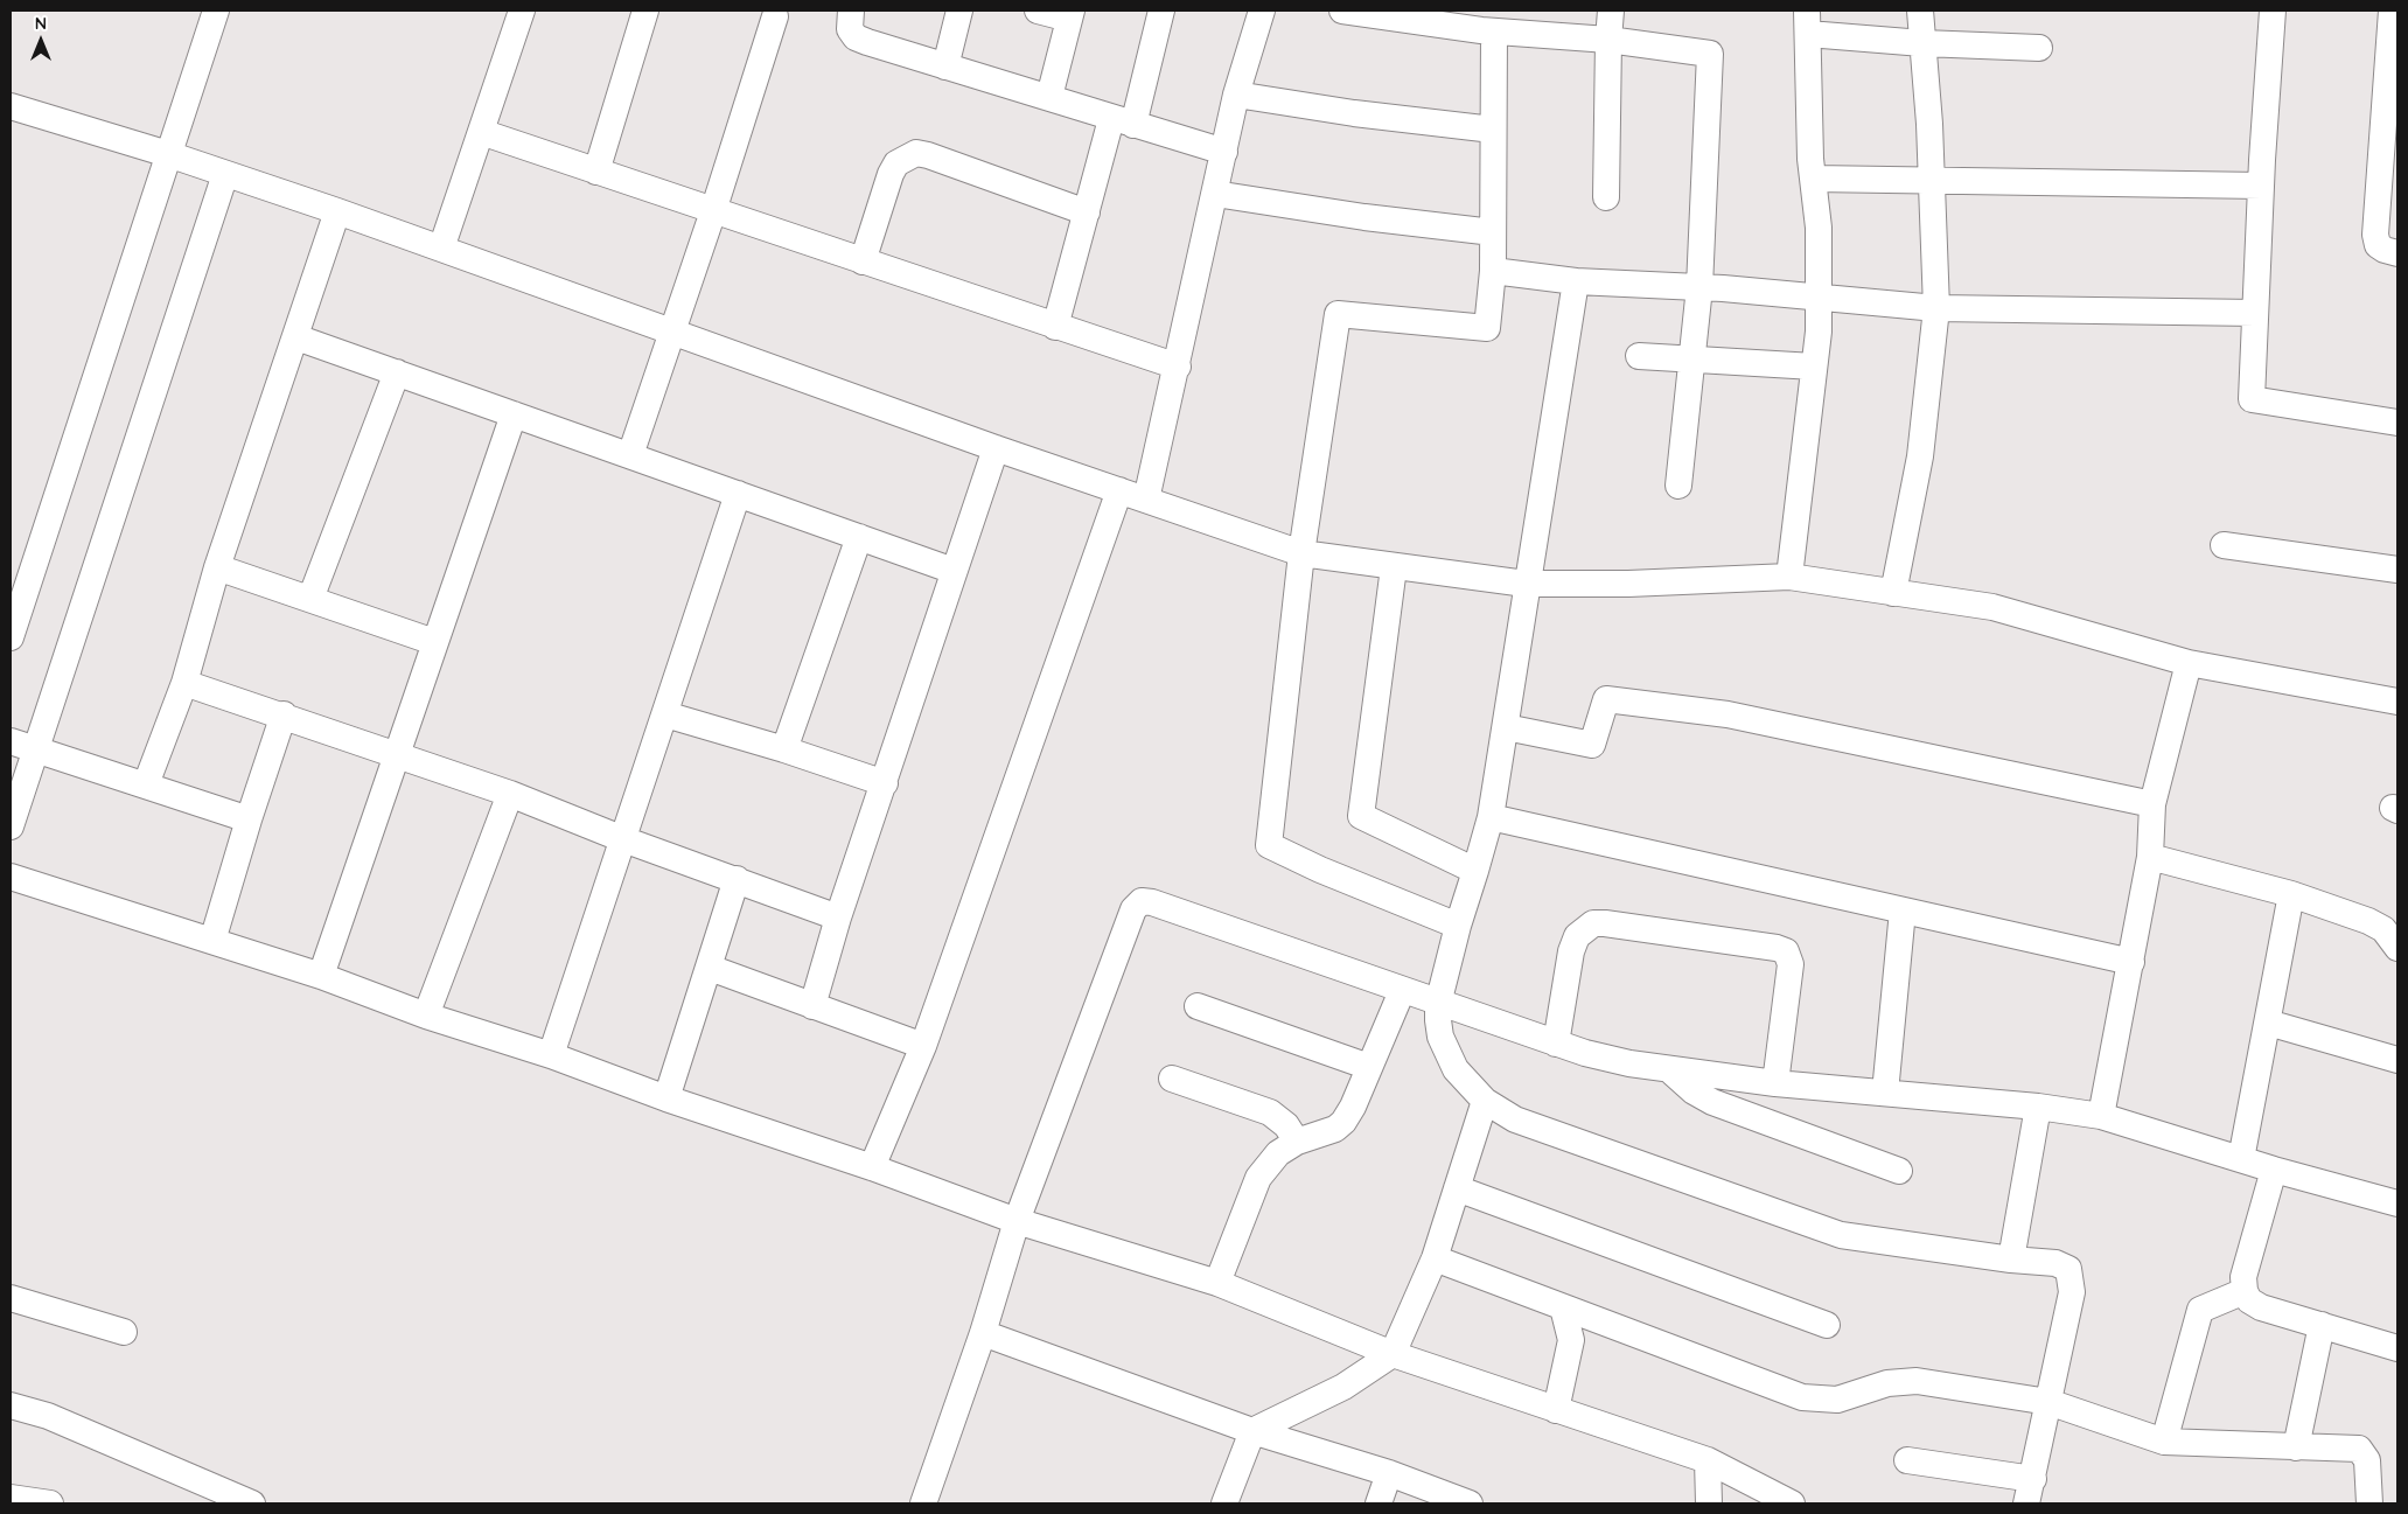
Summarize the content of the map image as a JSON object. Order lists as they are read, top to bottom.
{
  "north": "top"
}
